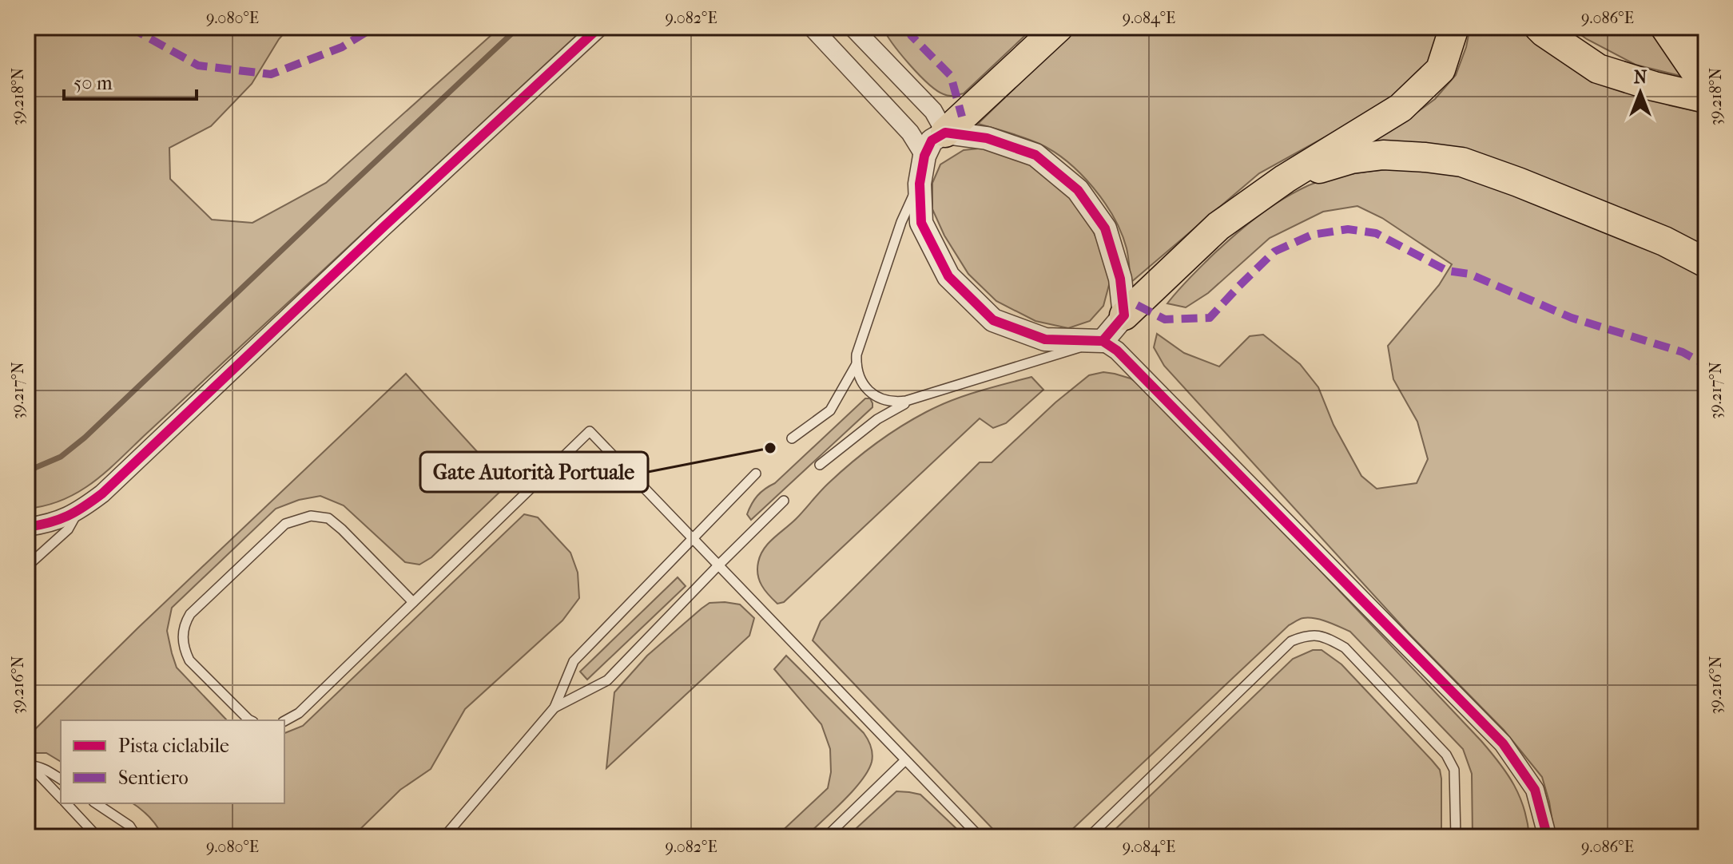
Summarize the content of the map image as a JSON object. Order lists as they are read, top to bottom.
{
  "places": ["Gate Autorità Portuale"],
  "legend": ["Pista ciclabile", "Sentiero"],
  "scale_bar": "50 m",
  "north": "top",
  "coordinates": [
    "9.080°E",
    "9.082°E",
    "9.084°E",
    "9.086°E",
    "39.218°N",
    "39.217°N",
    "39.216°N"
  ]
}
